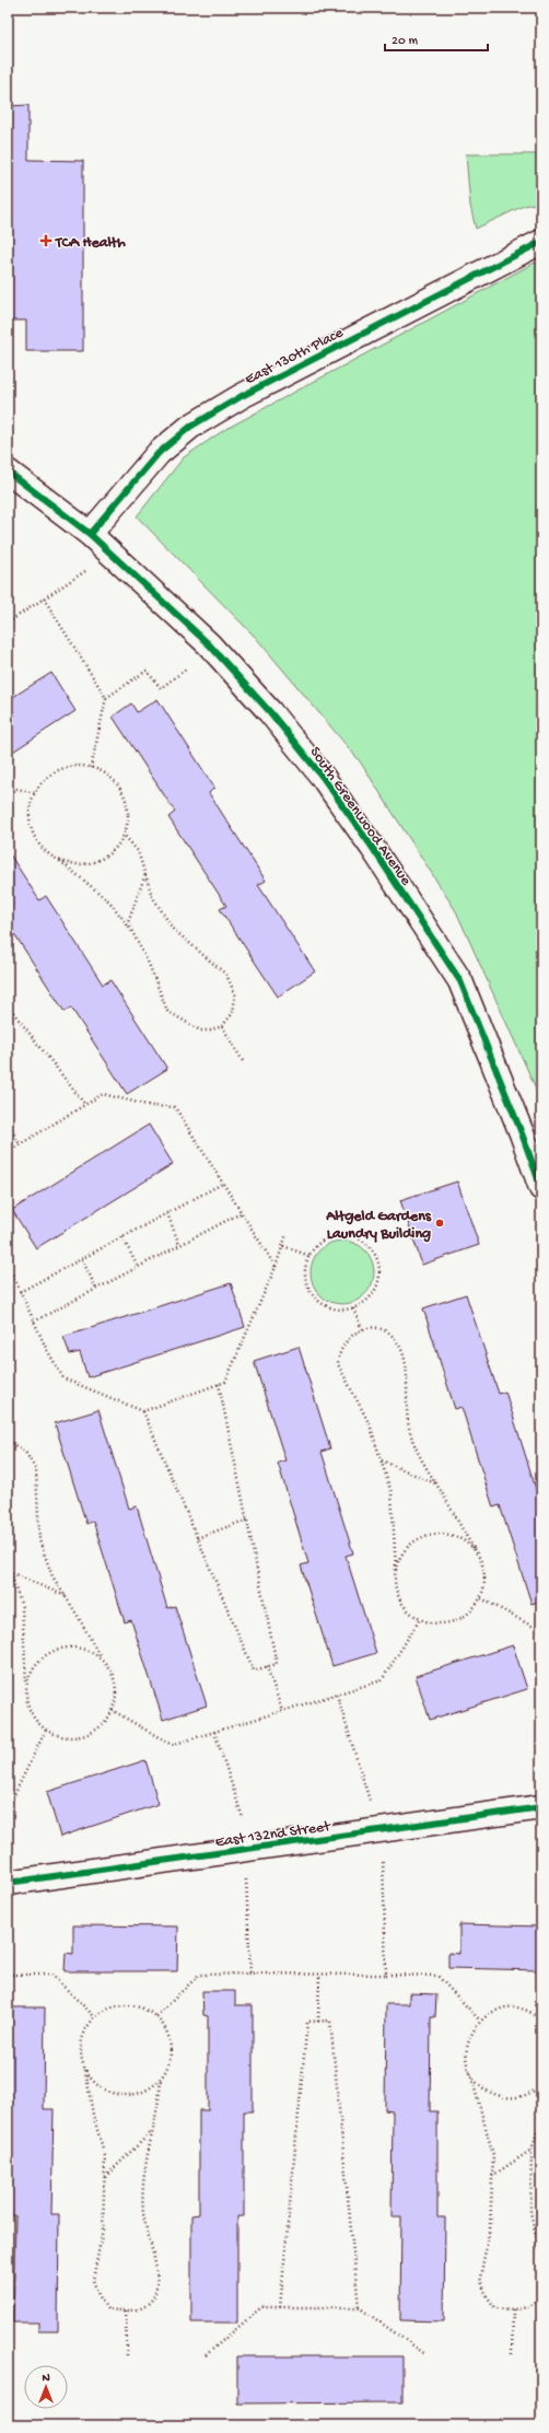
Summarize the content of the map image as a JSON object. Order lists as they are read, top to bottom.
{
  "streets": {
    "street": ["East 130th Place", "South Greenwood Avenue", "East 132nd Street"]
  },
  "crossings": [
    ["East 130th Place", "South Greenwood Avenue"]
  ],
  "places": {
    "health": ["TCA Health"],
    "other": ["Altgeld Gardens Laundry Building"]
  },
  "scale_bar": "20 m",
  "north": "top"
}
